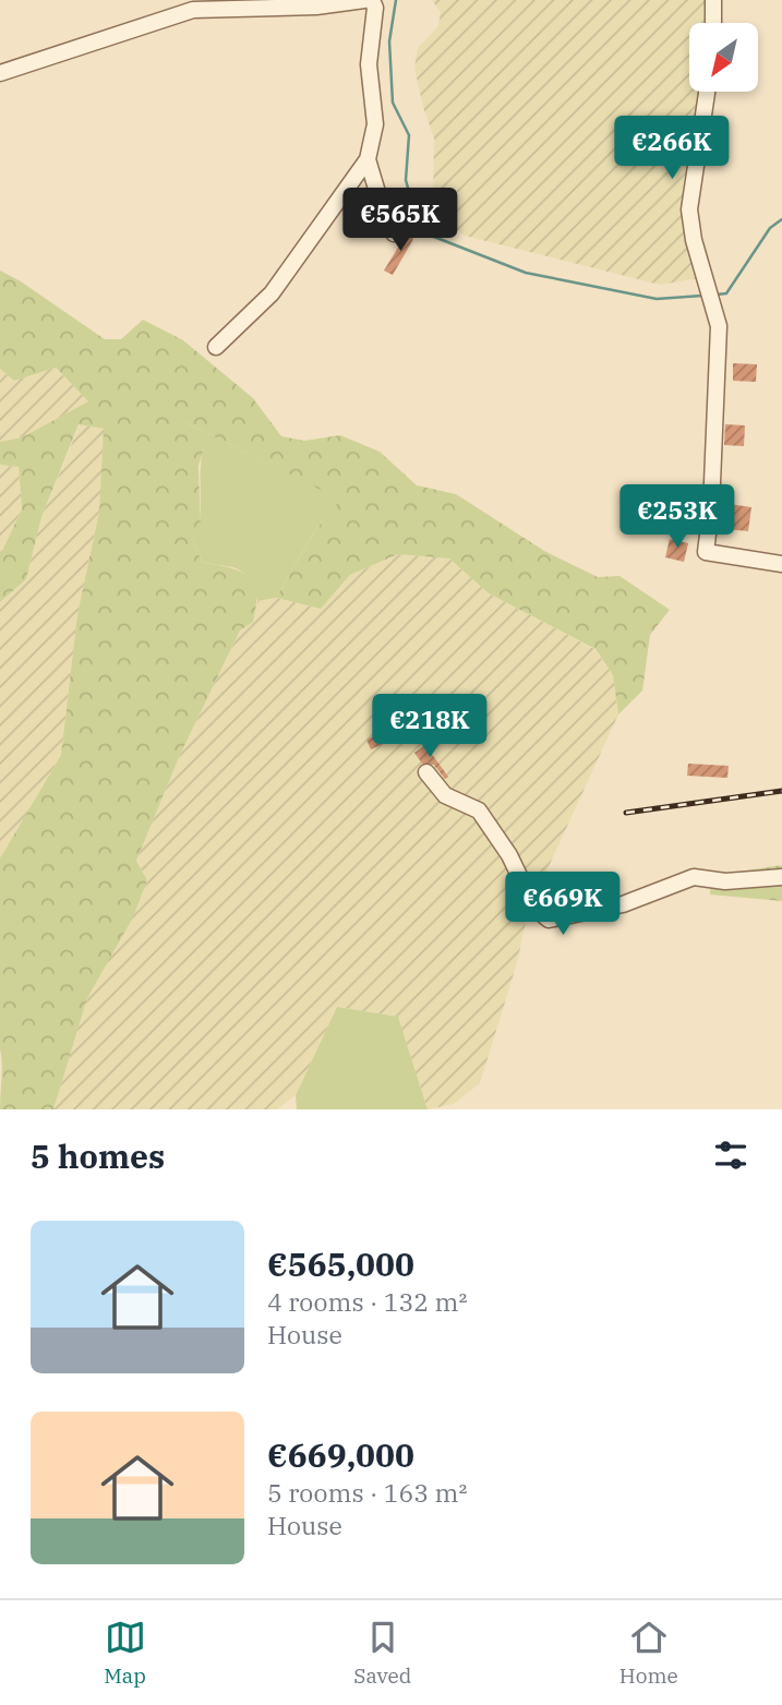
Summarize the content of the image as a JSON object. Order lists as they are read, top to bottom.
{
  "north": "bottom left",
  "page": {
    "price": [
      "€266K",
      "€565K",
      "€253K",
      "€218K",
      "€669K"
    ],
    "heading": "5 homes",
    "list": [
      {
        "name": "€565,000",
        "note": "4 rooms · 132 m² · House"
      },
      {
        "name": "€669,000",
        "note": "5 rooms · 163 m² · House"
      }
    ],
    "tabs": ["Map", "Saved", "Home"]
  }
}
